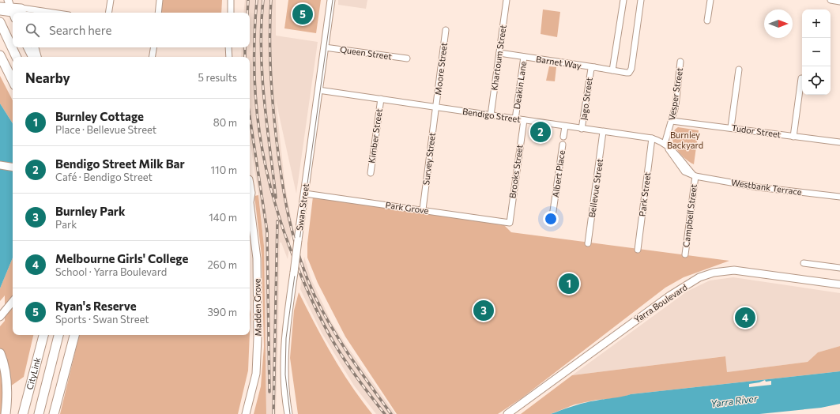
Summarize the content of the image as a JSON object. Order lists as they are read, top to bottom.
{
  "streets": {
    "highway": ["CityLink"],
    "main road": ["Swan Street", "Yarra Boulevard", "Madden Grove"],
    "street": [
      "Queen Street",
      "Khartoum Street",
      "Barnet Way",
      "Moore Street",
      "Deakin Lane",
      "Vesper Street",
      "Jago Street",
      "Bendigo Street",
      "Tudor Street",
      "Kimber Street",
      "Survey Street",
      "Brooks Street",
      "Albert Place",
      "Westbank Terrace",
      "Bellevue Street",
      "Park Street",
      "Park Grove",
      "Campbell Street"
    ]
  },
  "crossings": [
    ["Queen Street", "Swan Street"],
    ["Khartoum Street", "Deakin Lane"],
    ["Khartoum Street", "Bendigo Street"],
    ["Barnet Way", "Deakin Lane"],
    ["Barnet Way", "Jago Street"],
    ["Moore Street", "Bendigo Street"],
    ["Moore Street", "Survey Street"],
    ["Deakin Lane", "Bendigo Street"],
    ["Vesper Street", "Bendigo Street"],
    ["Vesper Street", "Tudor Street"],
    ["Jago Street", "Bendigo Street"],
    ["Bendigo Street", "Kimber Street"],
    ["Bendigo Street", "Survey Street"],
    ["Bendigo Street", "Brooks Street"],
    ["Bendigo Street", "Bellevue Street"],
    ["Bendigo Street", "Park Street"],
    ["Bendigo Street", "Swan Street"],
    ["Survey Street", "Park Grove"],
    ["Brooks Street", "Park Grove"],
    ["Westbank Terrace", "Campbell Street"],
    ["Swan Street", "Park Grove"]
  ],
  "water": ["Yarra River"],
  "parks": ["Burnley Backyard"],
  "north": "right",
  "page": {
    "pins": [
      "5",
      "2",
      "1",
      "3",
      "4"
    ],
    "map_buttons": ["+", "−"],
    "search": "Search here",
    "heading": ["Nearby", "5 results"],
    "list": [
      {
        "mark": "1",
        "name": "Burnley Cottage",
        "note": "Place · Bellevue Street",
        "value": "80 m"
      },
      {
        "mark": "2",
        "name": "Bendigo Street Milk Bar",
        "note": "Café · Bendigo Street",
        "value": "110 m"
      },
      {
        "mark": "3",
        "name": "Burnley Park",
        "note": "Park",
        "value": "140 m"
      },
      {
        "mark": "4",
        "name": "Melbourne Girls' College",
        "note": "School · Yarra Boulevard",
        "value": "260 m"
      },
      {
        "mark": "5",
        "name": "Ryan's Reserve",
        "note": "Sports · Swan Street",
        "value": "390 m"
      }
    ]
  }
}
